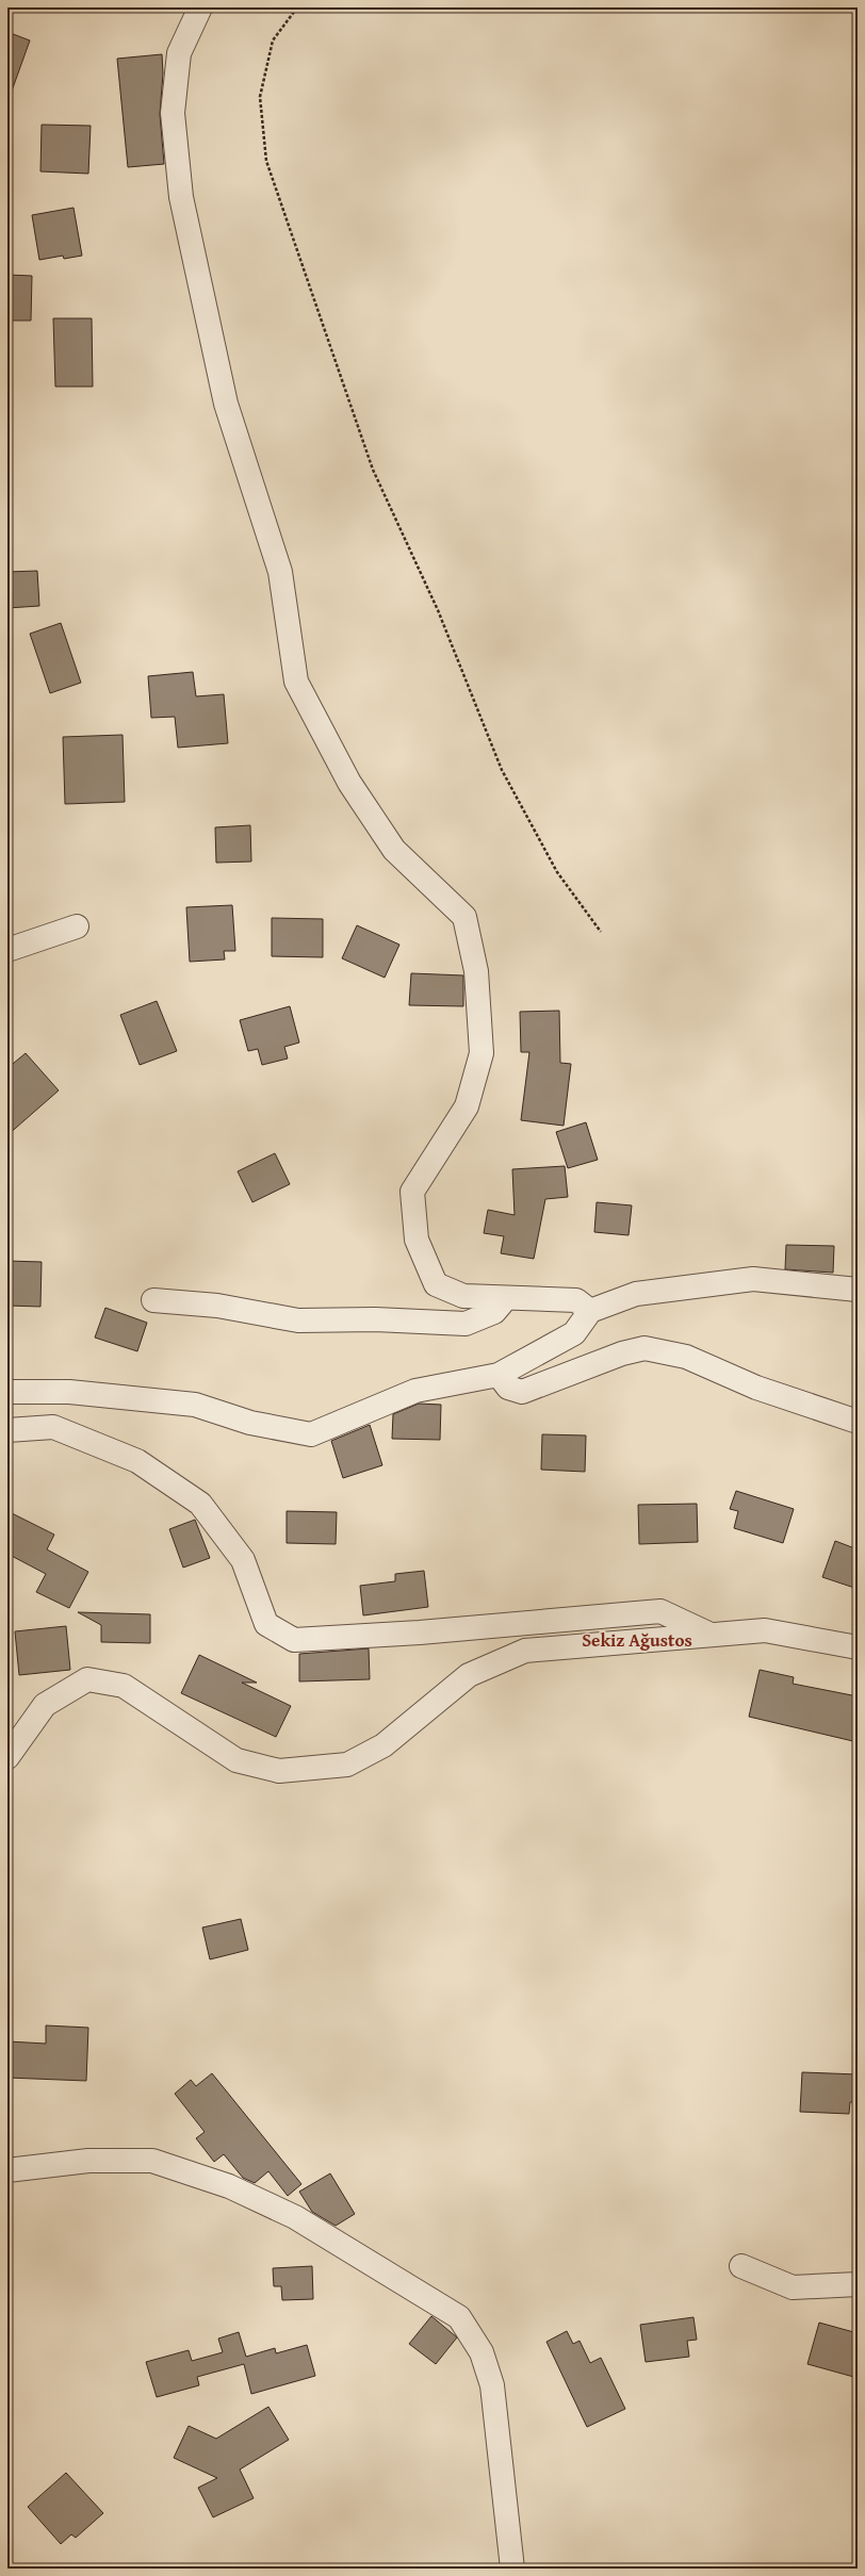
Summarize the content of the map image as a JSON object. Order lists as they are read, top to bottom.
{
  "districts": ["Sekiz Ağustos"]
}
